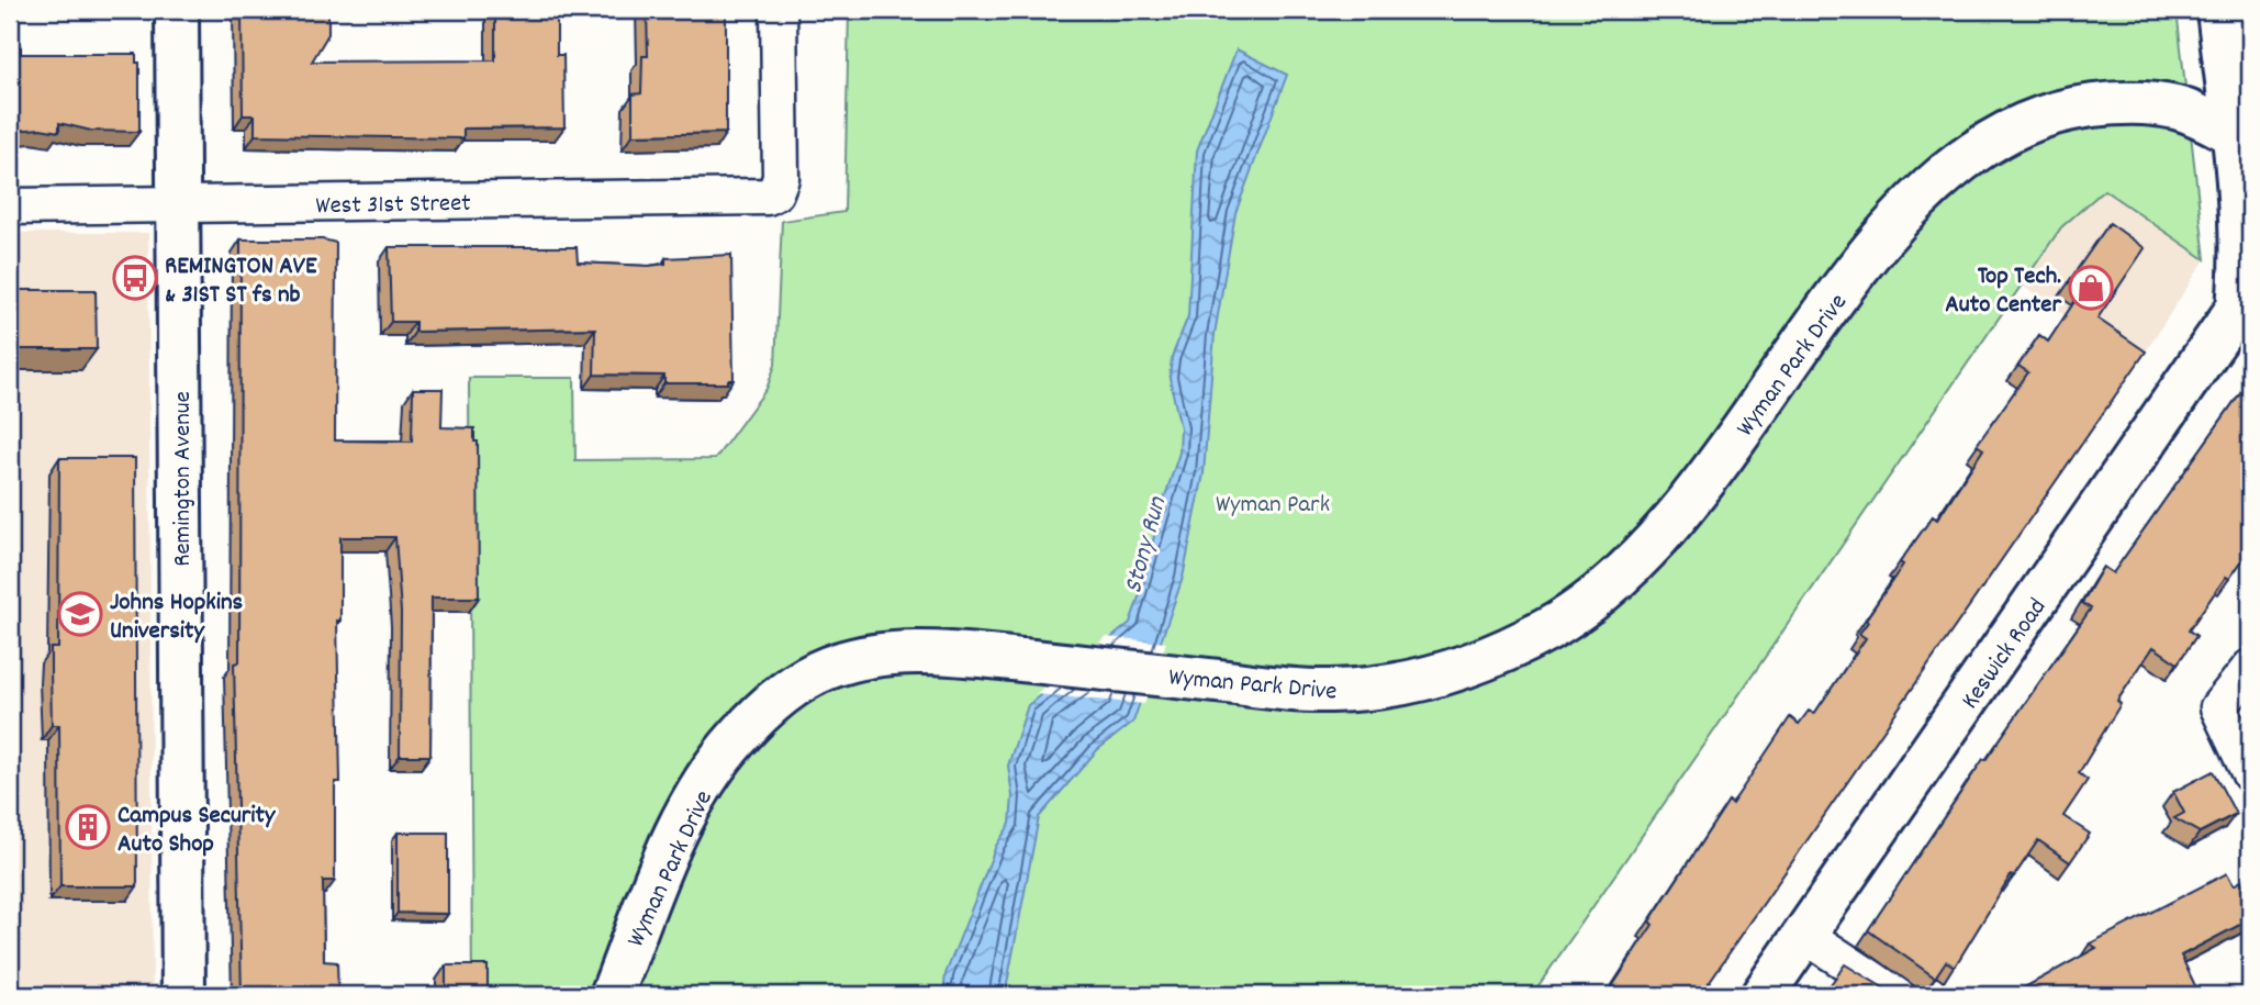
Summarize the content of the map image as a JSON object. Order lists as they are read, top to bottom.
{
  "streets": {
    "street": [
      "West 31st Street",
      "Wyman Park Drive",
      "Remington Avenue",
      "Keswick Road"
    ]
  },
  "crossings": [
    ["West 31st Street", "Remington Avenue"]
  ],
  "water": ["Stony Run"],
  "parks": ["Wyman Park"],
  "places": {
    "bus stop": ["REMINGTON AVE & 31ST ST fs nb"],
    "shop": ["Top Tech. Auto Center"],
    "school or university": ["Johns Hopkins University"],
    "building": ["Campus Security Auto Shop"]
  }
}
